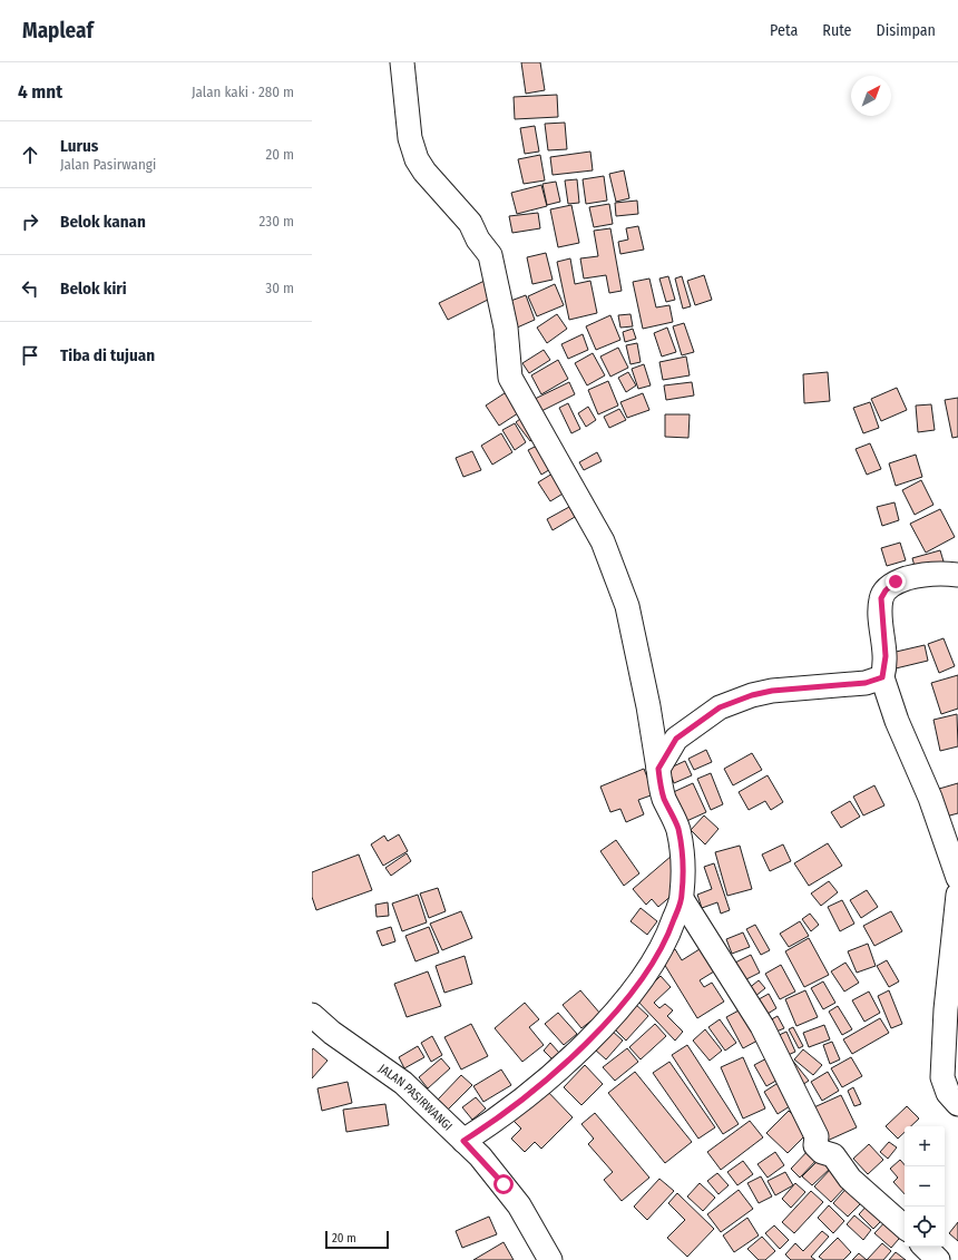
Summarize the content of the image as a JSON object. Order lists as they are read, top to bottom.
{
  "streets": {
    "street": ["JALAN PASIRWANGI"]
  },
  "scale_bar": "20 m",
  "north": "top right",
  "page": {
    "header": "Mapleaf",
    "nav": ["Peta", "Rute", "Disimpan"],
    "heading": ["4 mnt", "Jalan kaki · 280 m"],
    "list": [
      ["Lurus", "Jalan Pasirwangi", "20 m"],
      ["Belok kanan", "230 m"],
      ["Belok kiri", "30 m"],
      "Tiba di tujuan"
    ],
    "map_buttons": ["+", "−"],
    "scale": "20 m"
  }
}
